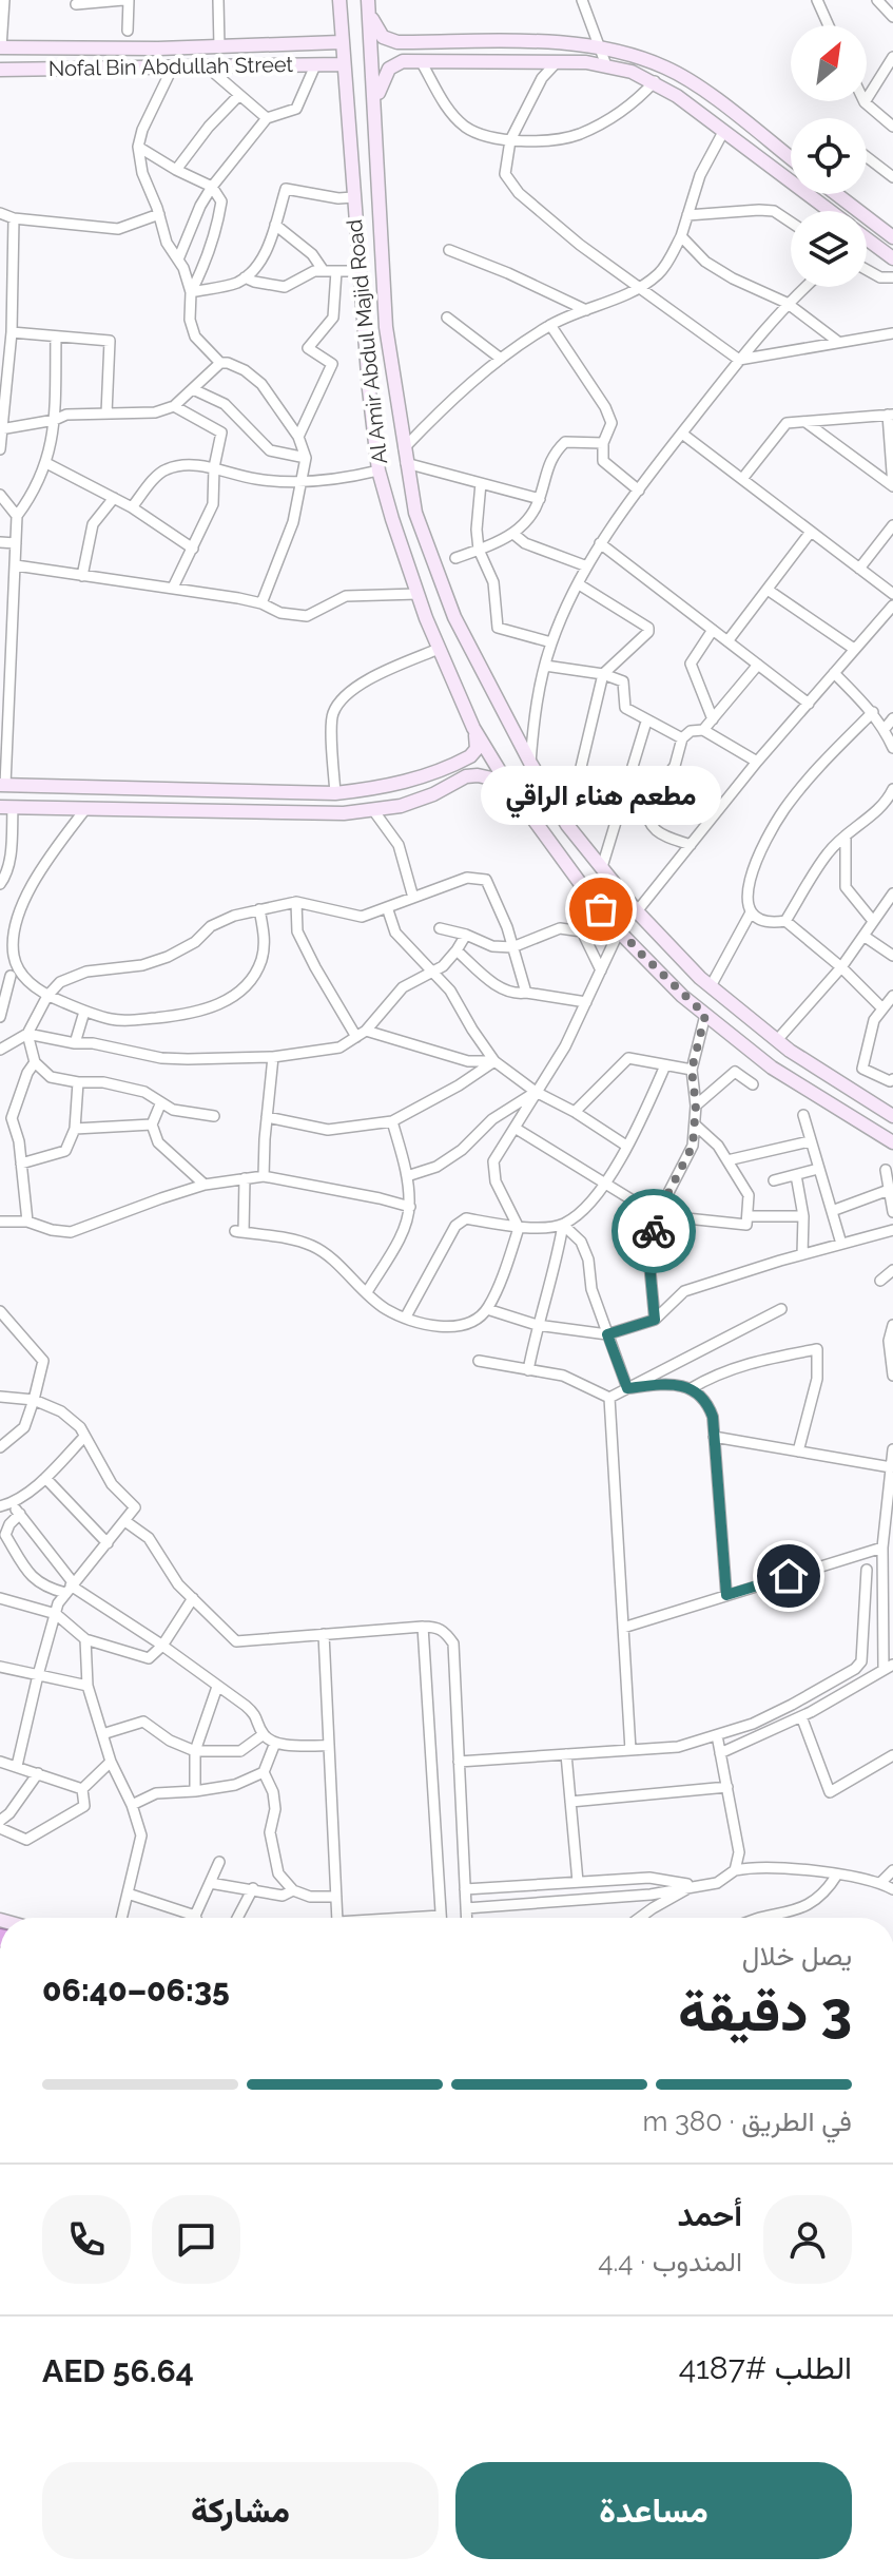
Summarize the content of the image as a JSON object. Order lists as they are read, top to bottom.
{
  "streets": {
    "main road": ["Nofal Bin Abdullah Street", "Al Amir Abdul Majid Road"]
  },
  "crossings": [
    ["Nofal Bin Abdullah Street", "Al Amir Abdul Majid Road"]
  ],
  "places": ["مطعم هناء الراقي"],
  "north": "top right",
  "page": {
    "bubble": "مطعم هناء الراقي",
    "heading": ["3 دقيقة", "يصل خلال", "06:35–06:40"],
    "panel": [
      "أحمد",
      "المندوب · 4.4",
      "الطلب #4187",
      "AED 56.64"
    ],
    "bar": "في الطريق · 380 m",
    "buttons": ["مساعدة", "مشاركة"]
  }
}
